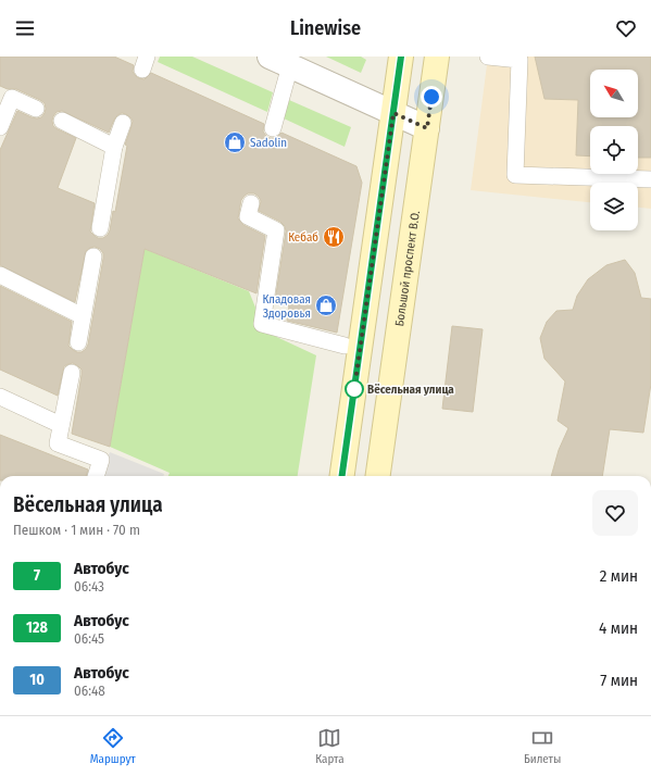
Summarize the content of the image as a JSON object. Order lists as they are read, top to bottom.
{
  "streets": {
    "main road": ["Большой проспект В.О."]
  },
  "places": {
    "shop": ["Sadolin", "Кладовая Здоровья"],
    "restaurant": ["Кебаб"],
    "other": ["Вёсельная улица"]
  },
  "lines": ["bus line 7"],
  "north": "top left",
  "page": {
    "header": "Linewise",
    "heading": ["Вёсельная улица", "Пешком · 1 мин · 70 m"],
    "list": [
      {
        "mark": "7",
        "name": "Автобус",
        "note": "06:43",
        "value": "2 мин"
      },
      {
        "mark": "128",
        "name": "Автобус",
        "note": "06:45",
        "value": "4 мин"
      },
      {
        "mark": "10",
        "name": "Автобус",
        "note": "06:48",
        "value": "7 мин"
      }
    ],
    "tabs": ["Маршрут", "Карта", "Билеты"]
  }
}
